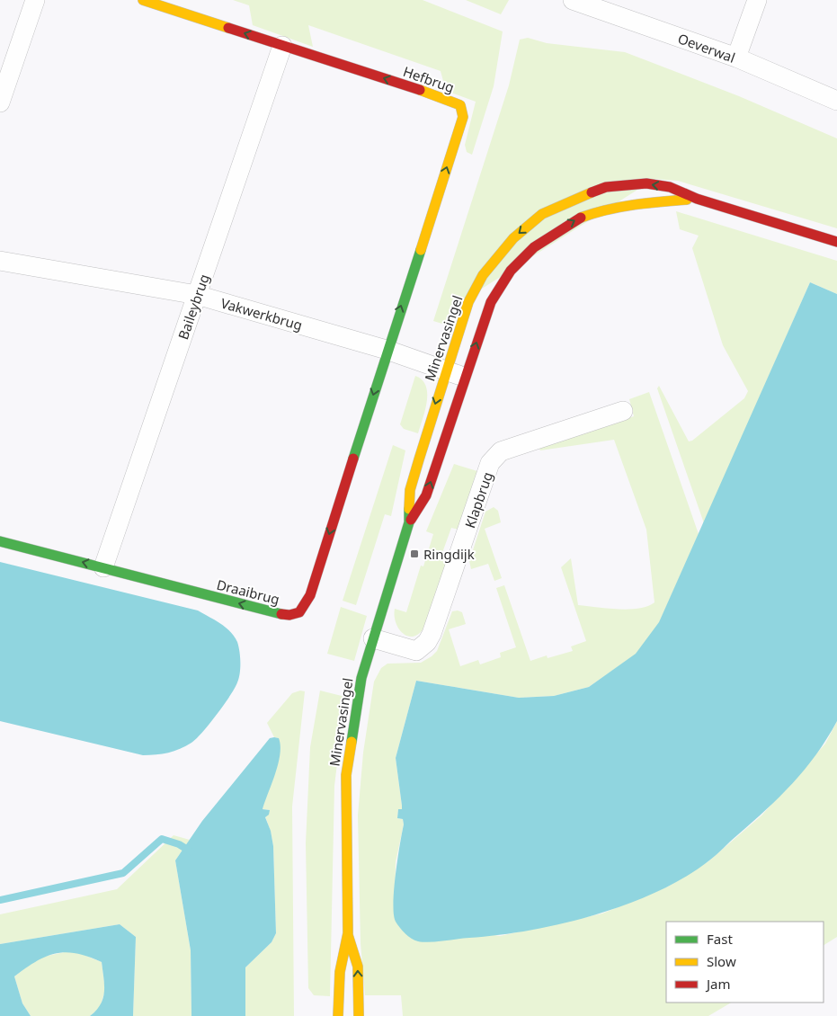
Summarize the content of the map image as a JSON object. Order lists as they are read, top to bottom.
{
  "streets": {
    "street": [
      "Oeverwal",
      "Hefbrug",
      "Baileybrug",
      "Vakwerkbrug",
      "Minervasingel",
      "Klapbrug",
      "Draaibrug"
    ]
  },
  "crossings": [
    ["Hefbrug", "Baileybrug"],
    ["Hefbrug", "Vakwerkbrug"],
    ["Hefbrug", "Draaibrug"],
    ["Baileybrug", "Vakwerkbrug"],
    ["Baileybrug", "Draaibrug"],
    ["Vakwerkbrug", "Minervasingel"],
    ["Vakwerkbrug", "Draaibrug"],
    ["Minervasingel", "Klapbrug"]
  ],
  "places": {
    "transit": ["Ringdijk"]
  },
  "legend": ["Fast", "Slow", "Jam"]
}
